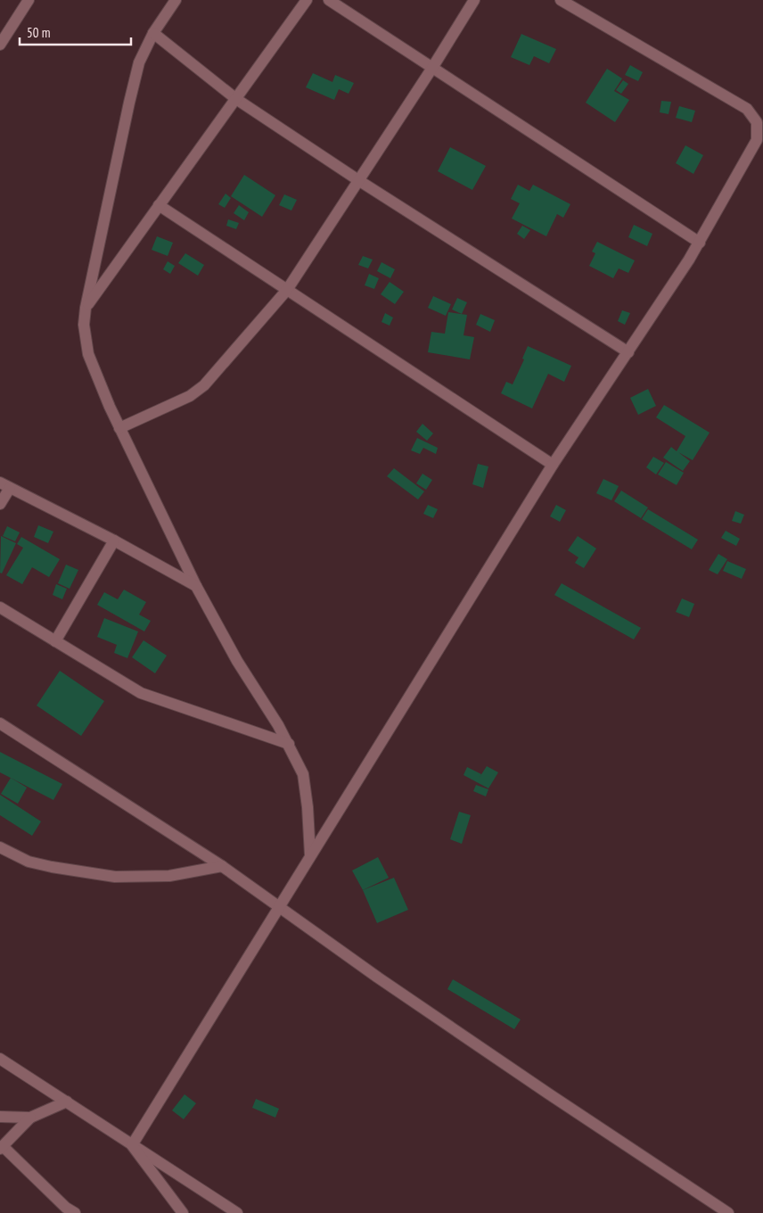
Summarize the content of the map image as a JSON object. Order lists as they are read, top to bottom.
{
  "scale_bar": "50 m"
}
